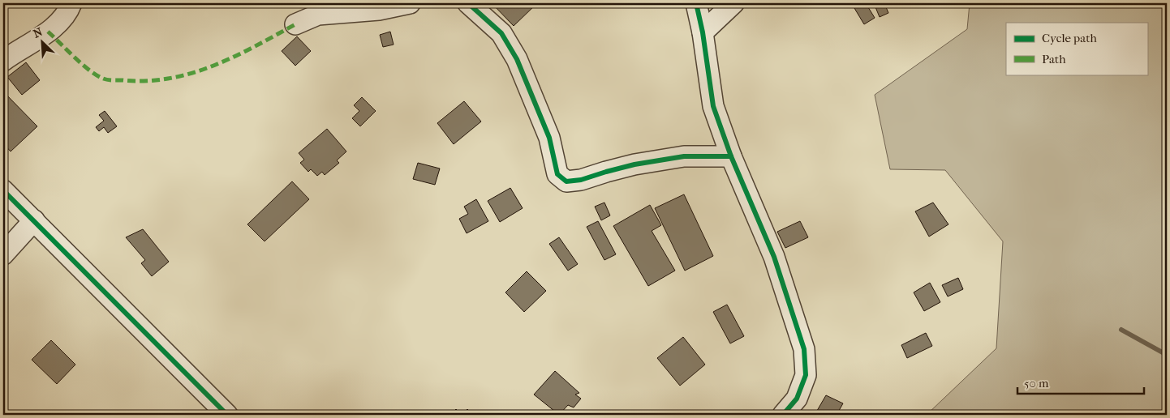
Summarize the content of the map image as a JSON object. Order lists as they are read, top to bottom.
{
  "legend": ["Cycle path", "Path"],
  "scale_bar": "50 m",
  "north": "top left"
}
